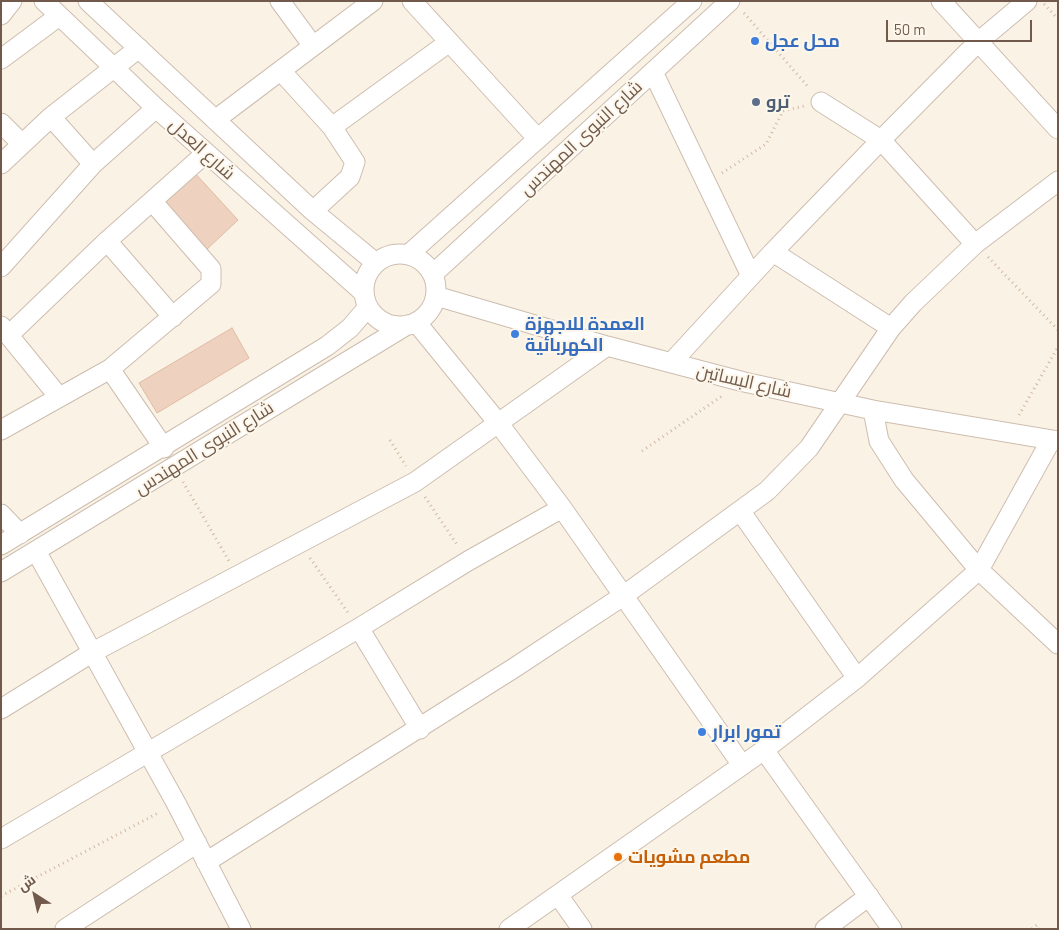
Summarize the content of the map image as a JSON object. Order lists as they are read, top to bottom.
{
  "streets": {
    "street": ["شارع النبوى المهندس", "شارع العدل", "شارع البساتين"]
  },
  "crossings": [
    ["شارع النبوى المهندس", "شارع العدل"],
    ["شارع النبوى المهندس", "شارع البساتين"],
    ["شارع العدل", "شارع البساتين"]
  ],
  "places": [
    "محل عجل",
    "ترو",
    "العمدة للاجهزة الكهربائية",
    "تمور ابرار",
    "مطعم مشويات"
  ],
  "scale_bar": "50 m",
  "north": "top left"
}
